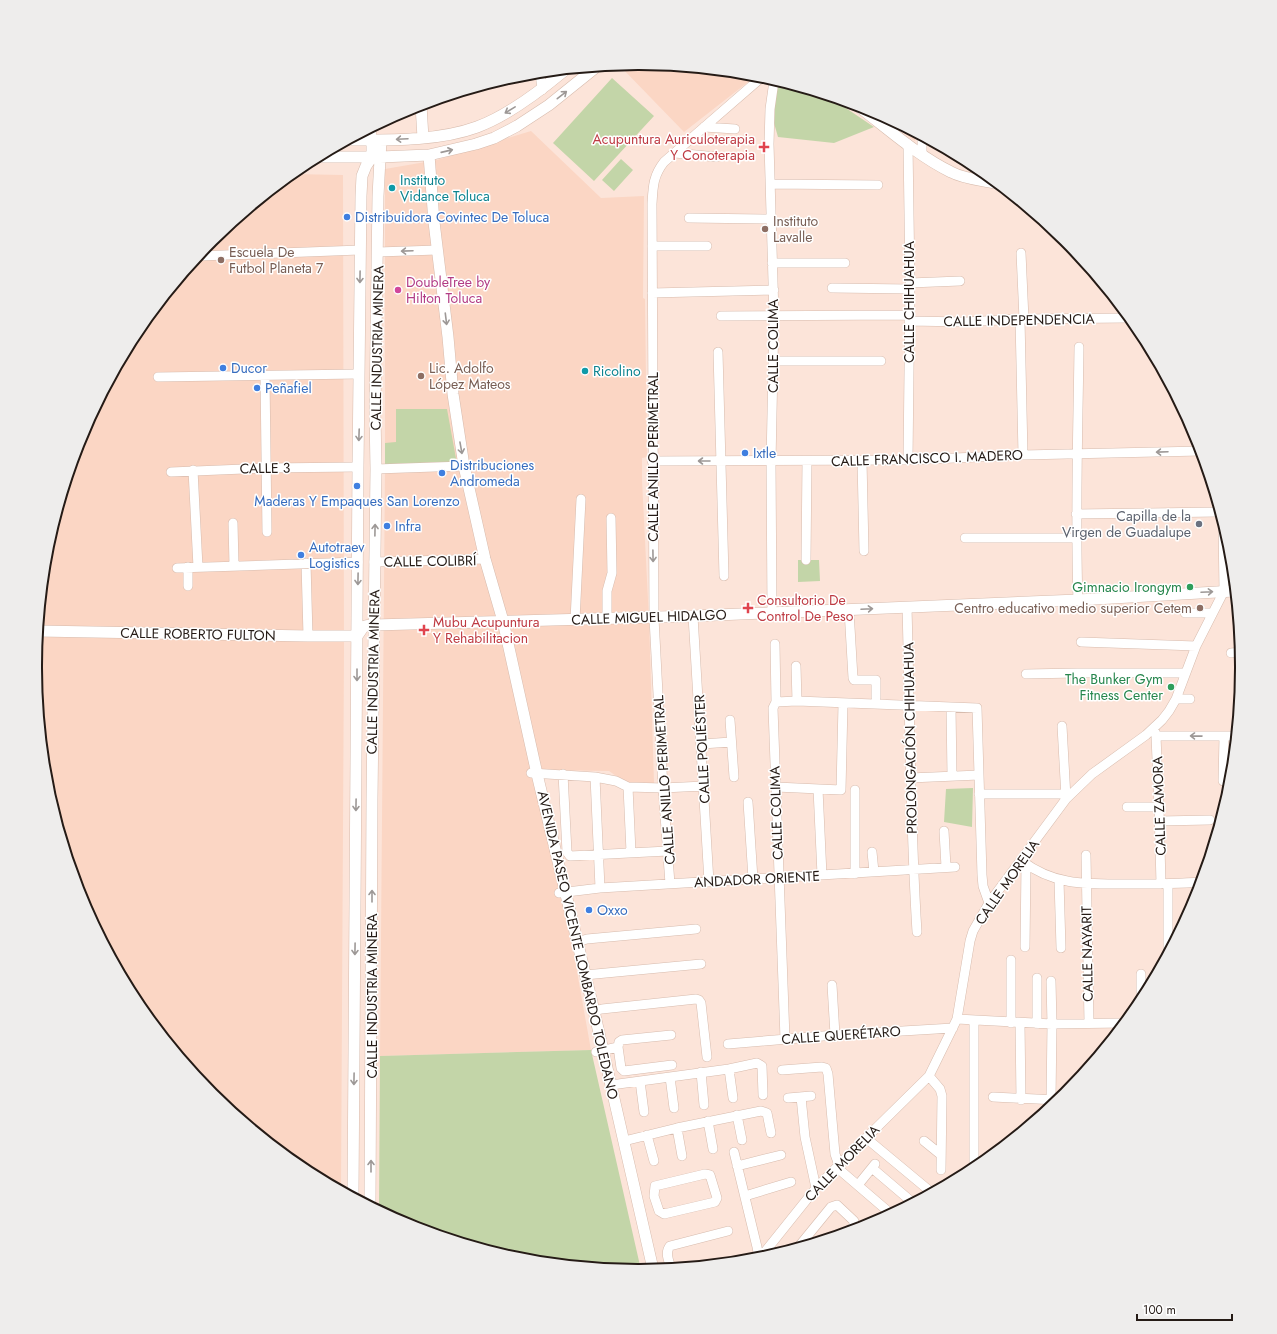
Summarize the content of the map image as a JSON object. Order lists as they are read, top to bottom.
{
  "streets": {
    "main road": [
      "CALLE INDUSTRIA MINERA",
      "CALLE MIGUEL HIDALGO",
      "CALLE ROBERTO FULTON",
      "AVENIDA PASEO VICENTE LOMBARDO TOLEDANO"
    ],
    "street": [
      "CALLE CHIHUAHUA",
      "CALLE INDEPENDENCIA",
      "CALLE COLIMA",
      "CALLE ANILLO PERIMETRAL",
      "CALLE FRANCISCO I. MADERO",
      "CALLE 3",
      "CALLE COLIBRÍ",
      "PROLONGACIÓN CHIHUAHUA",
      "CALLE POLIÉSTER",
      "CALLE ZAMORA",
      "ANDADOR ORIENTE",
      "CALLE MORELIA",
      "CALLE NAYARIT",
      "CALLE QUERÉTARO"
    ]
  },
  "crossings": [
    ["CALLE CHIHUAHUA", "CALLE INDEPENDENCIA"],
    ["CALLE CHIHUAHUA", "CALLE FRANCISCO I. MADERO"],
    ["CALLE INDEPENDENCIA", "CALLE COLIMA"],
    ["CALLE COLIMA", "CALLE FRANCISCO I. MADERO"],
    ["CALLE COLIMA", "CALLE MIGUEL HIDALGO"],
    ["CALLE COLIMA", "ANDADOR ORIENTE"],
    ["CALLE COLIMA", "CALLE QUERÉTARO"],
    ["CALLE INDUSTRIA MINERA", "CALLE 3"],
    ["CALLE INDUSTRIA MINERA", "CALLE COLIBRÍ"],
    ["CALLE INDUSTRIA MINERA", "CALLE MIGUEL HIDALGO"],
    ["CALLE INDUSTRIA MINERA", "CALLE ROBERTO FULTON"],
    ["CALLE ANILLO PERIMETRAL", "CALLE FRANCISCO I. MADERO"],
    ["CALLE ANILLO PERIMETRAL", "CALLE MIGUEL HIDALGO"],
    ["CALLE ANILLO PERIMETRAL", "ANDADOR ORIENTE"],
    ["CALLE COLIBRÍ", "AVENIDA PASEO VICENTE LOMBARDO TOLEDANO"],
    ["CALLE MIGUEL HIDALGO", "PROLONGACIÓN CHIHUAHUA"],
    ["CALLE MIGUEL HIDALGO", "CALLE POLIÉSTER"],
    ["CALLE MIGUEL HIDALGO", "CALLE MORELIA"],
    ["CALLE MIGUEL HIDALGO", "AVENIDA PASEO VICENTE LOMBARDO TOLEDANO"],
    ["PROLONGACIÓN CHIHUAHUA", "ANDADOR ORIENTE"],
    ["CALLE POLIÉSTER", "ANDADOR ORIENTE"],
    ["CALLE ZAMORA", "CALLE MORELIA"],
    ["ANDADOR ORIENTE", "AVENIDA PASEO VICENTE LOMBARDO TOLEDANO"],
    ["CALLE MORELIA", "CALLE QUERÉTARO"]
  ],
  "places": {
    "health": ["Acupuntura Auriculoterapia Y Conoterapia", "Consultorio De Control De Peso", "Mubu Acupuntura Y Rehabilitacion"],
    "other": [
      "Instituto Vidance Toluca",
      "Distribuidora Covintec De Toluca",
      "Instituto Lavalle",
      "Escuela De Futbol Planeta 7",
      "DoubleTree by Hilton Toluca",
      "Ducor",
      "Ricolino",
      "Lic. Adolfo López Mateos",
      "Peñafiel",
      "Ixtle",
      "Distribuciones Andromeda",
      "Maderas Y Empaques San Lorenzo",
      "Capilla de la Virgen de Guadalupe",
      "Infra",
      "Autotraev Logistics",
      "Gimnacio Irongym",
      "Centro educativo medio superior Cetem",
      "The Bunker Gym Fitness Center",
      "Oxxo"
    ]
  },
  "scale_bar": "100 m"
}
